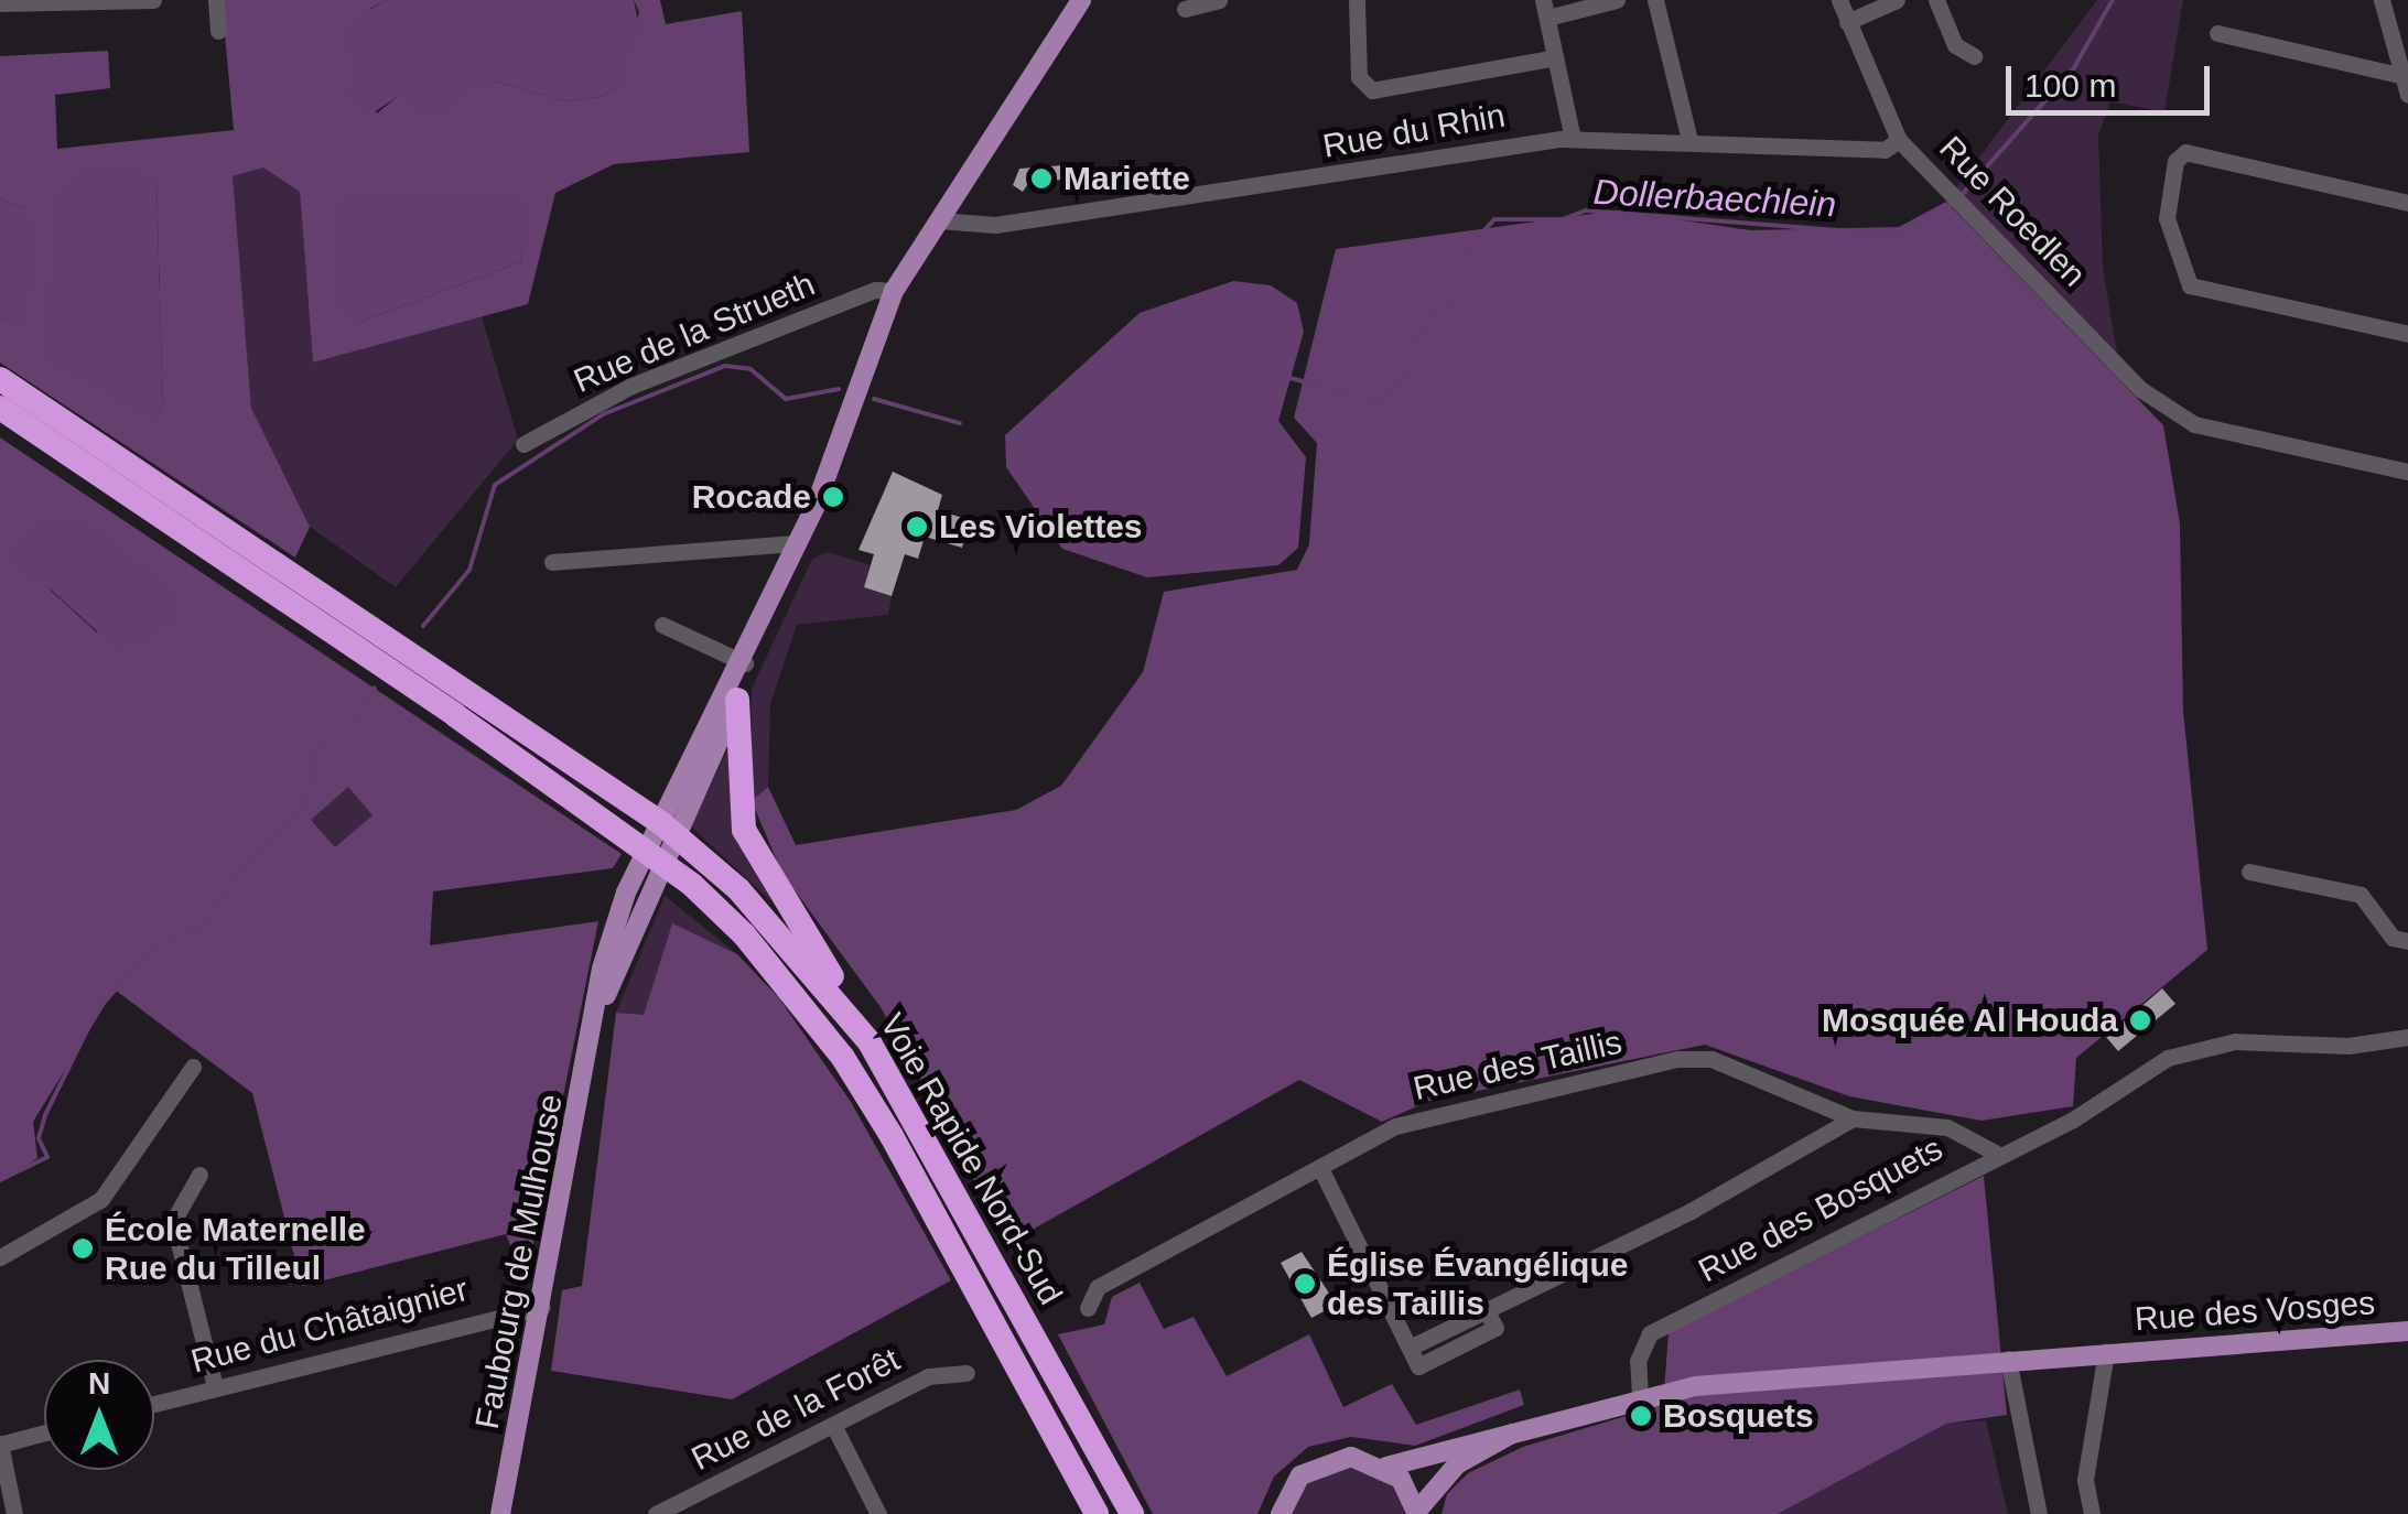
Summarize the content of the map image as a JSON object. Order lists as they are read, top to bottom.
{
  "streets": {
    "highway": ["Voie Rapide Nord-Sud"],
    "main road": ["Faubourg de Mulhouse", "Rue des Vosges"],
    "street": [
      "Rue du Rhin",
      "Rue Roedlen",
      "Rue de la Strueth",
      "Rue des Taillis",
      "Rue des Bosquets",
      "Rue du Châtaignier",
      "Rue de la Forêt"
    ]
  },
  "crossings": [
    ["Rue du Rhin", "Rue Roedlen"],
    ["Rue du Rhin", "Faubourg de Mulhouse"],
    ["Rue de la Strueth", "Faubourg de Mulhouse"],
    ["Rue des Taillis", "Rue des Bosquets"],
    ["Voie Rapide Nord-Sud", "Faubourg de Mulhouse"],
    ["Rue des Bosquets", "Rue des Vosges"],
    ["Faubourg de Mulhouse", "Rue du Châtaignier"]
  ],
  "water": ["Dollerbaechlein"],
  "places": [
    "Mariette",
    "Rocade",
    "Les Violettes",
    "Mosquée Al Houda",
    "École Maternelle Rue du Tilleul",
    "Église Évangélique des Taillis",
    "Bosquets"
  ],
  "scale_bar": "100 m",
  "north": "top"
}
